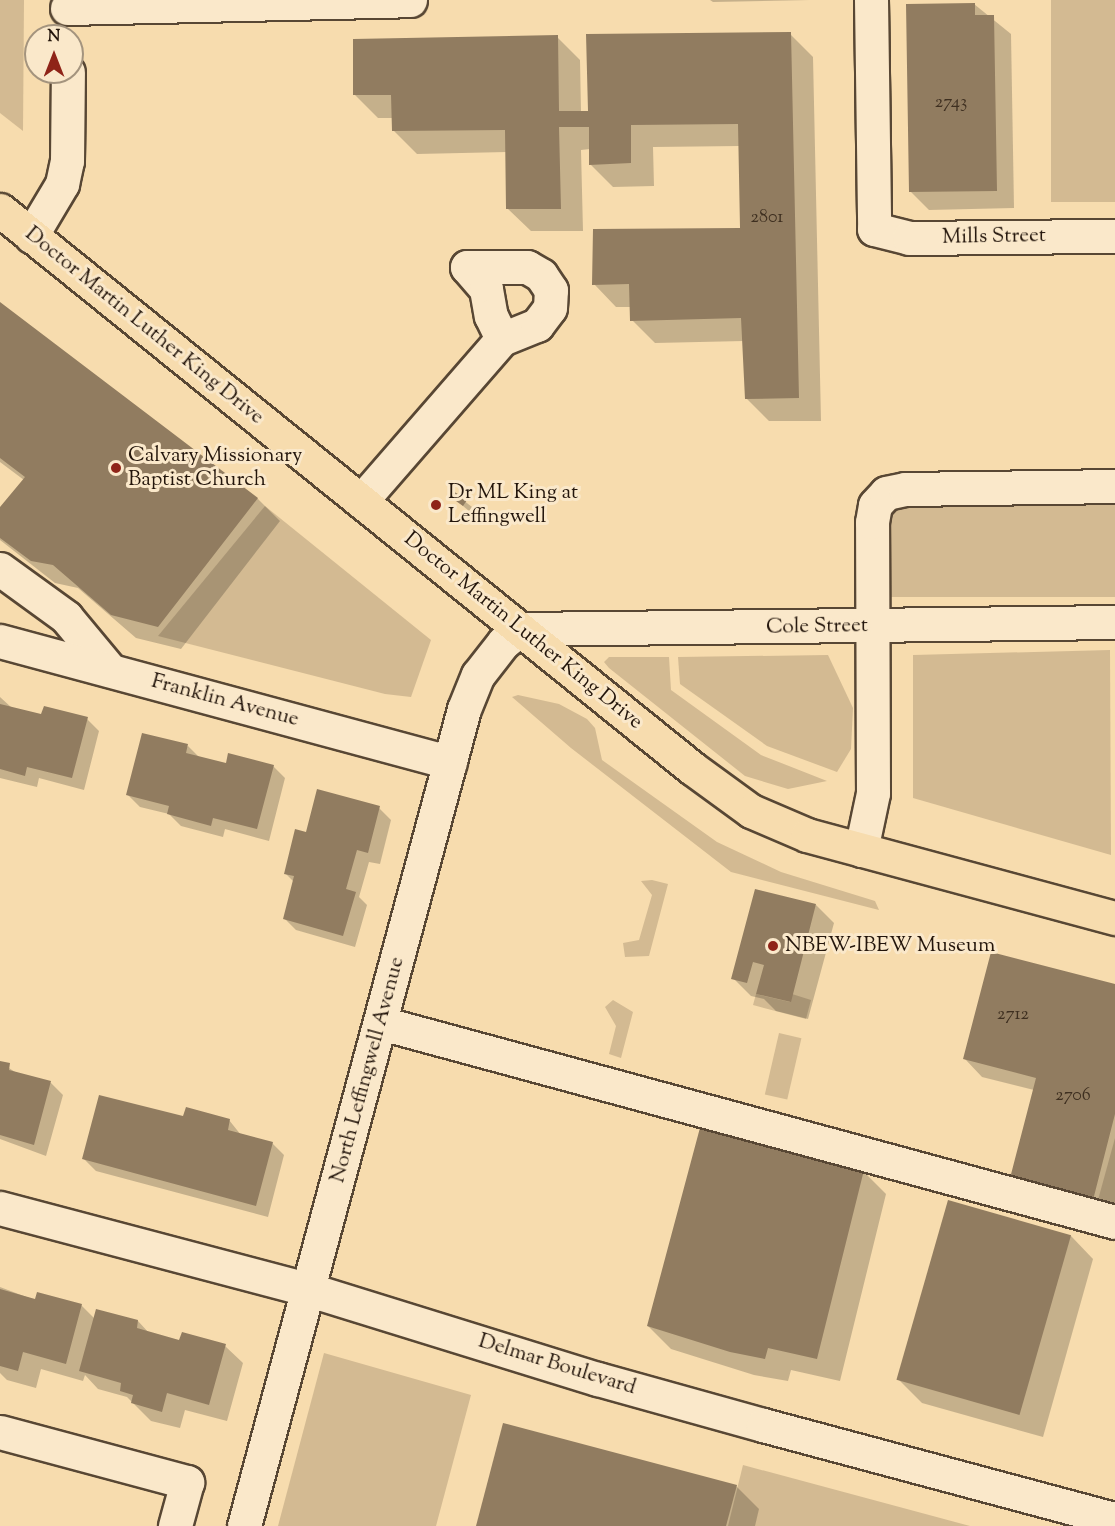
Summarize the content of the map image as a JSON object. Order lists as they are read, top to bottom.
{
  "streets": {
    "main road": ["Doctor Martin Luther King Drive"],
    "street": [
      "Mills Street",
      "Cole Street",
      "Franklin Avenue",
      "North Leffingwell Avenue",
      "Delmar Boulevard"
    ]
  },
  "crossings": [
    ["Doctor Martin Luther King Drive", "Cole Street"],
    ["Doctor Martin Luther King Drive", "North Leffingwell Avenue"],
    ["Cole Street", "North Leffingwell Avenue"],
    ["Franklin Avenue", "North Leffingwell Avenue"],
    ["North Leffingwell Avenue", "Delmar Boulevard"]
  ],
  "places": ["Calvary Missionary Baptist Church", "Dr ML King at Leffingwell", "NBEW-IBEW Museum"],
  "house_numbers": [
    "2743",
    "2801",
    "2712",
    "2706"
  ],
  "north": "top"
}
